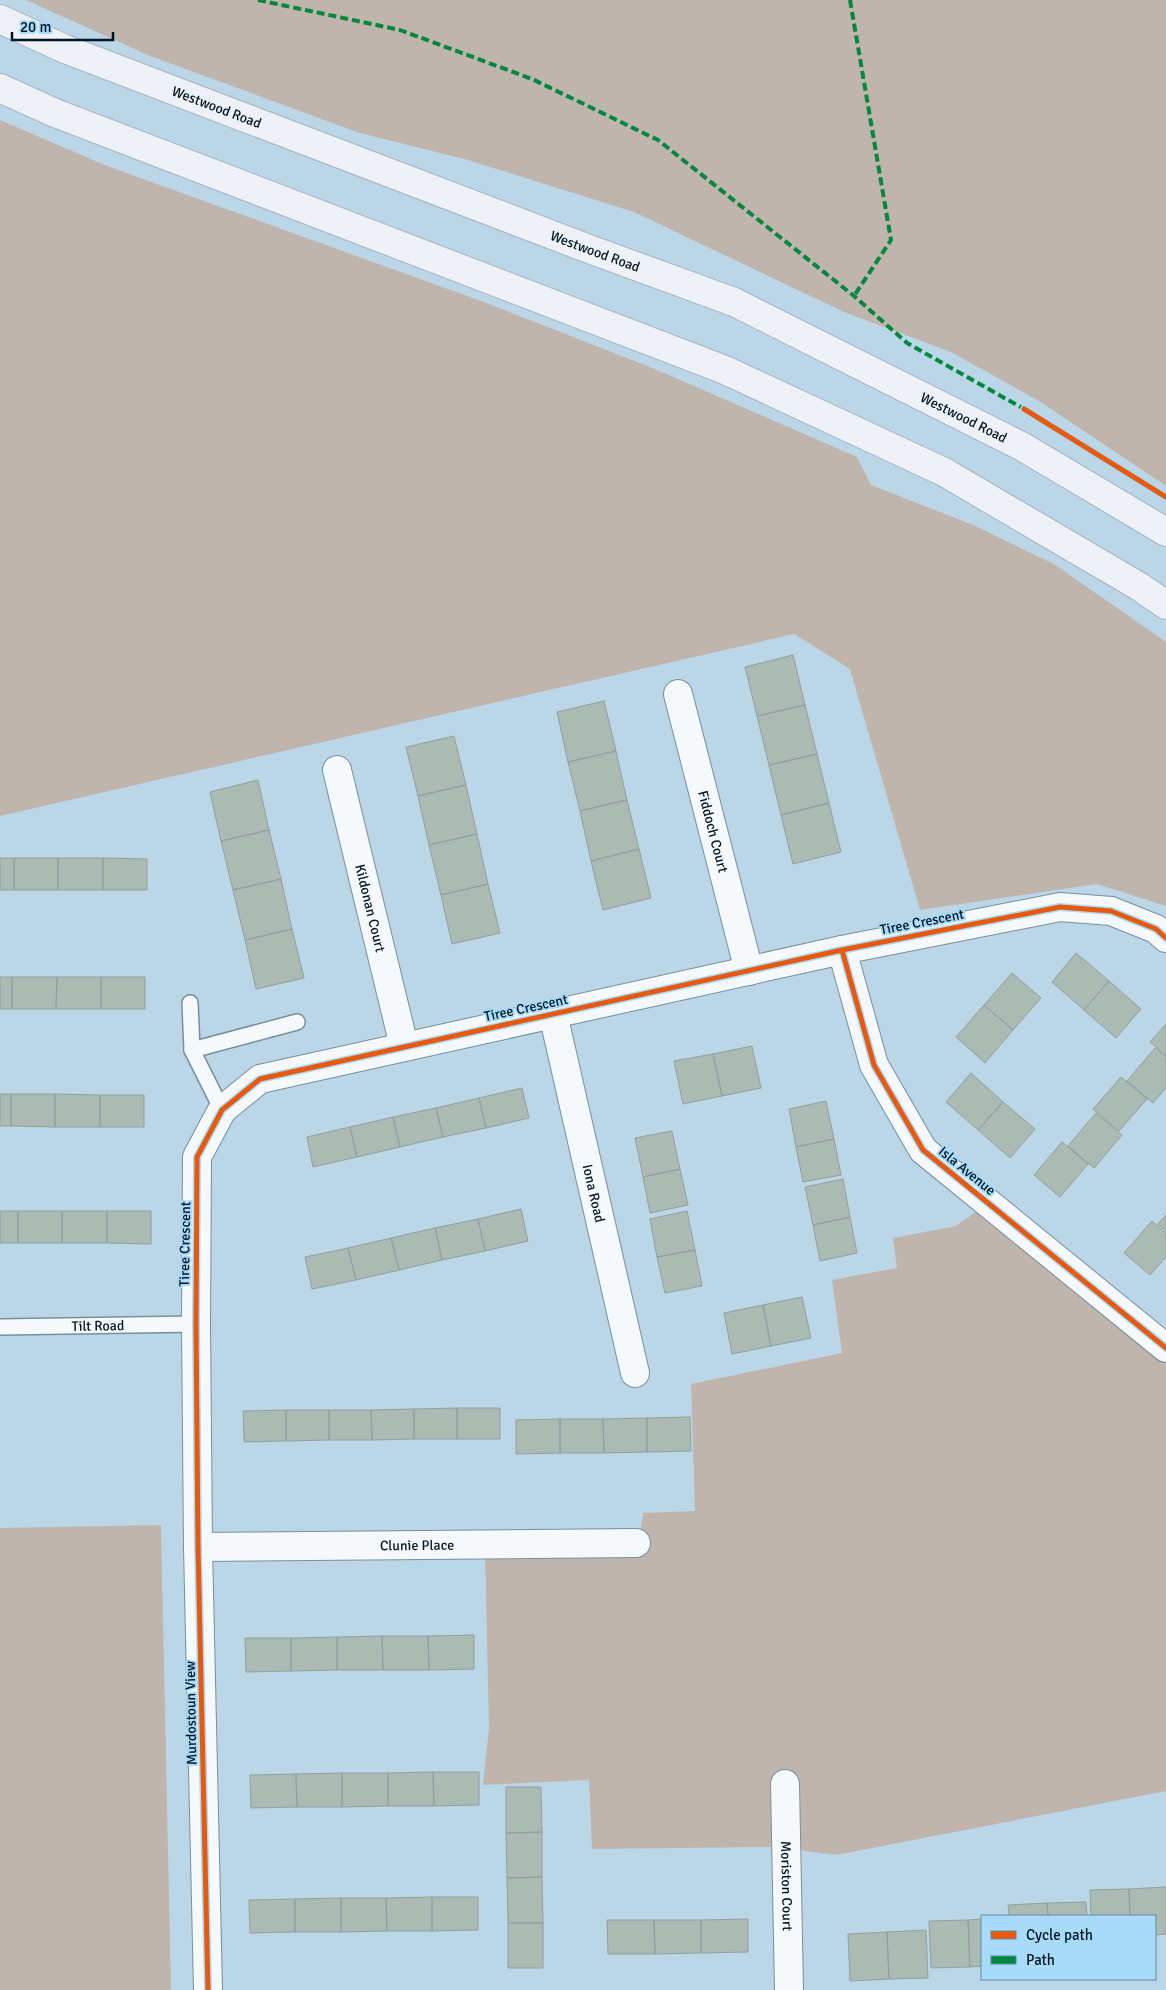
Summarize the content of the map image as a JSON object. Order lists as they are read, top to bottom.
{
  "streets": {
    "main road": ["Westwood Road"],
    "street": [
      "Fiddoch Court",
      "Kildonan Court",
      "Tiree Crescent",
      "Isla Avenue",
      "Iona Road",
      "Clunie Place",
      "Murdostoun View",
      "Moriston Court"
    ],
    "lane": ["Tilt Road"]
  },
  "crossings": [
    ["Fiddoch Court", "Tiree Crescent"],
    ["Kildonan Court", "Tiree Crescent"],
    ["Tiree Crescent", "Isla Avenue"],
    ["Tiree Crescent", "Iona Road"],
    ["Tiree Crescent", "Tilt Road"],
    ["Tiree Crescent", "Murdostoun View"],
    ["Clunie Place", "Murdostoun View"]
  ],
  "legend": ["Cycle path", "Path"],
  "scale_bar": "20 m"
}
